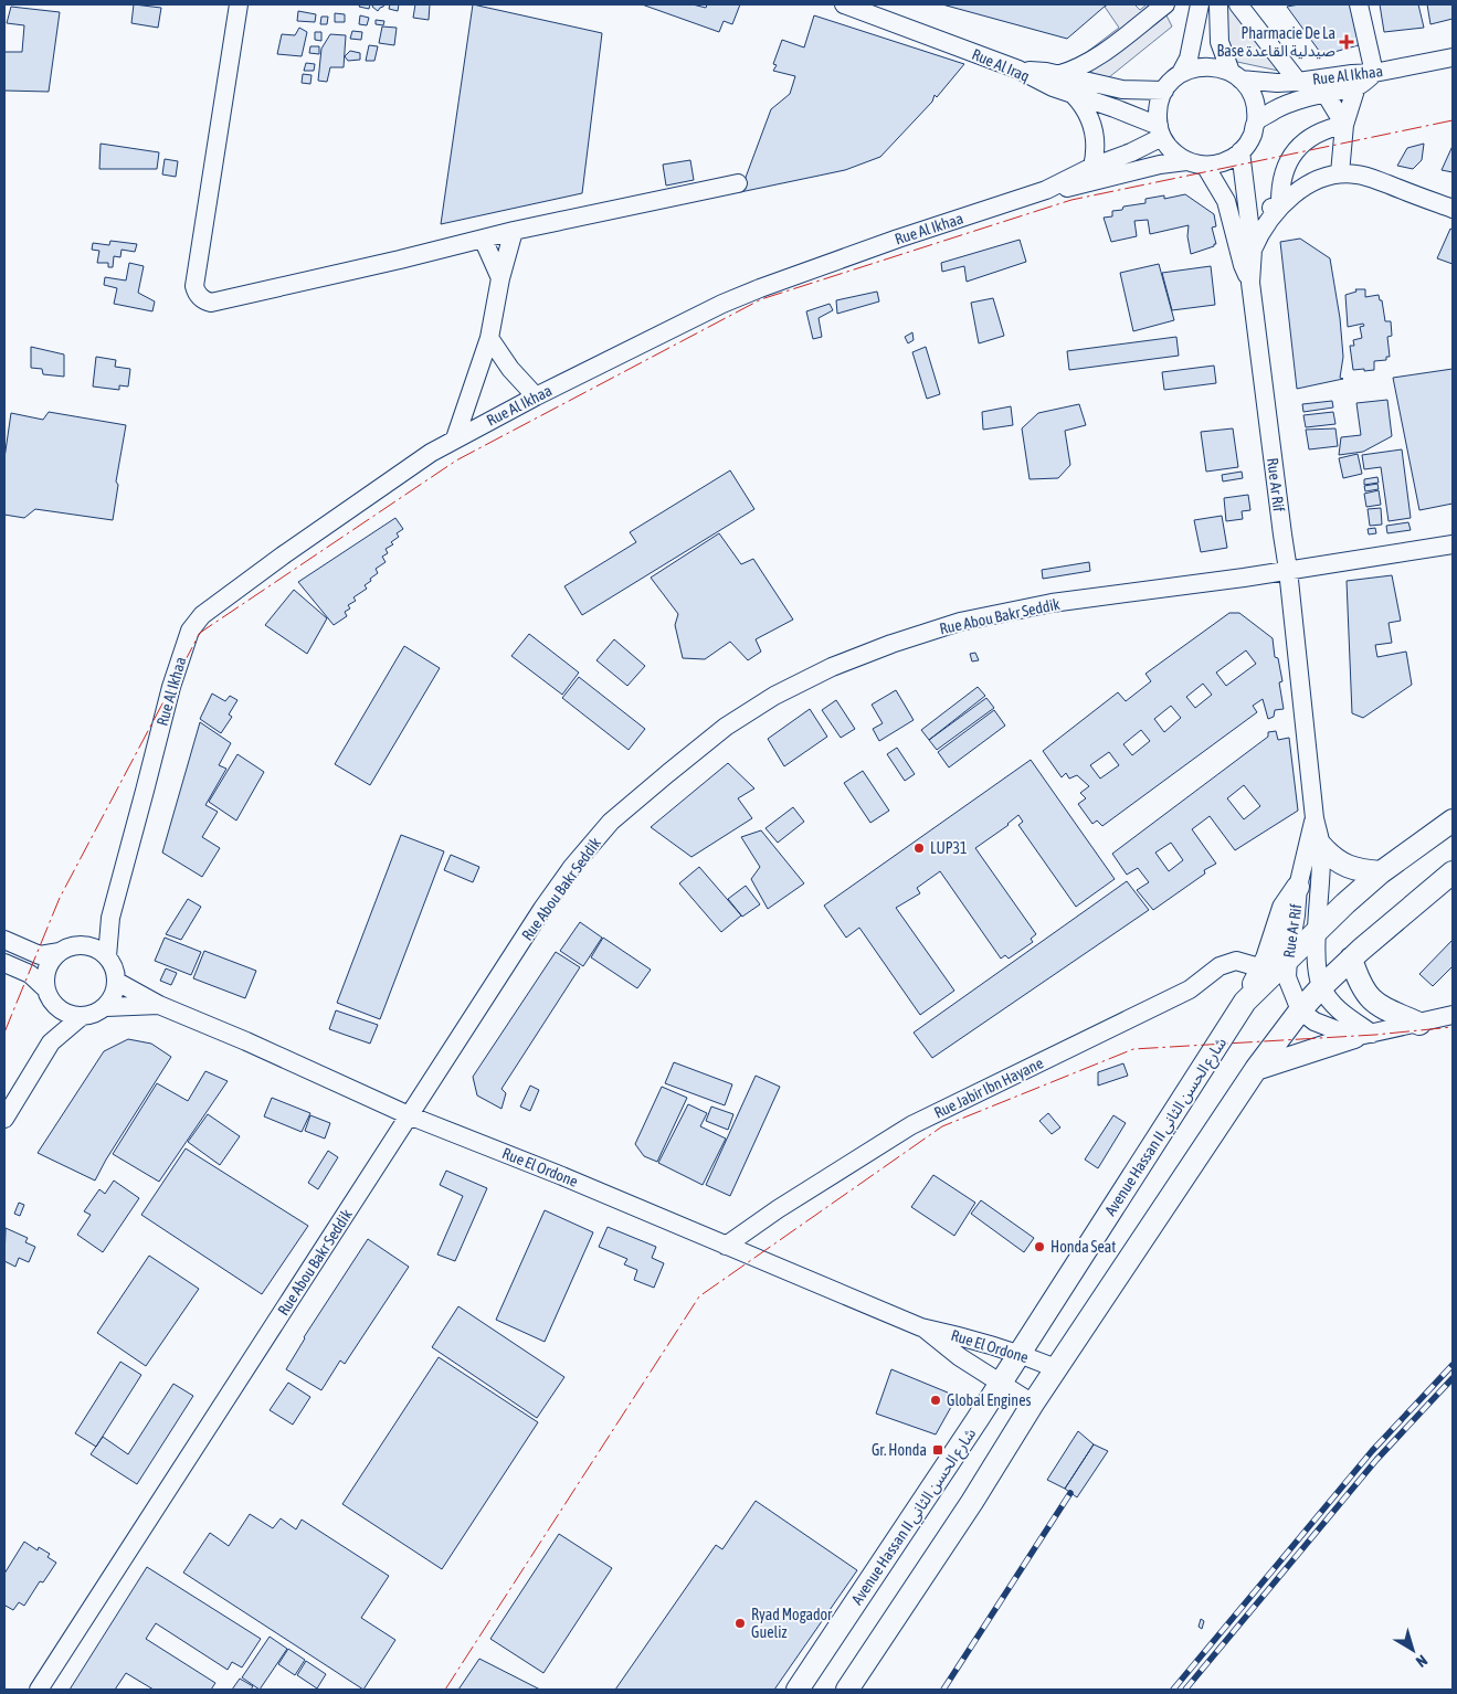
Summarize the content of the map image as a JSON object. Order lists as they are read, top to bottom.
{
  "streets": {
    "main road": ["Avenue Hassan II شارع الحسن الثاني"],
    "street": [
      "Rue Al Iraq",
      "Rue Al Ikhaa",
      "Rue Ar Rif",
      "Rue Abou Bakr Seddik",
      "Rue Jabir Ibn Hayane",
      "Rue El Ordone"
    ]
  },
  "crossings": [
    ["Rue Al Iraq", "Rue Al Ikhaa"],
    ["Rue Al Iraq", "Rue Ar Rif"],
    ["Rue Al Ikhaa", "Rue Ar Rif"],
    ["Rue Al Ikhaa", "Rue El Ordone"],
    ["Rue Ar Rif", "Rue Abou Bakr Seddik"],
    ["Rue Ar Rif", "Avenue Hassan II شارع الحسن الثاني"],
    ["Rue Abou Bakr Seddik", "Rue El Ordone"],
    ["Rue Jabir Ibn Hayane", "Rue El Ordone"],
    ["Avenue Hassan II شارع الحسن الثاني", "Rue El Ordone"]
  ],
  "places": {
    "health": ["Pharmacie De La Base صيدلية القاعدة"],
    "other": [
      "LUP31",
      "Honda Seat",
      "Global Engines",
      "Ryad Mogador Gueliz"
    ],
    "transit": ["Gr. Honda"]
  },
  "north": "bottom right"
}
